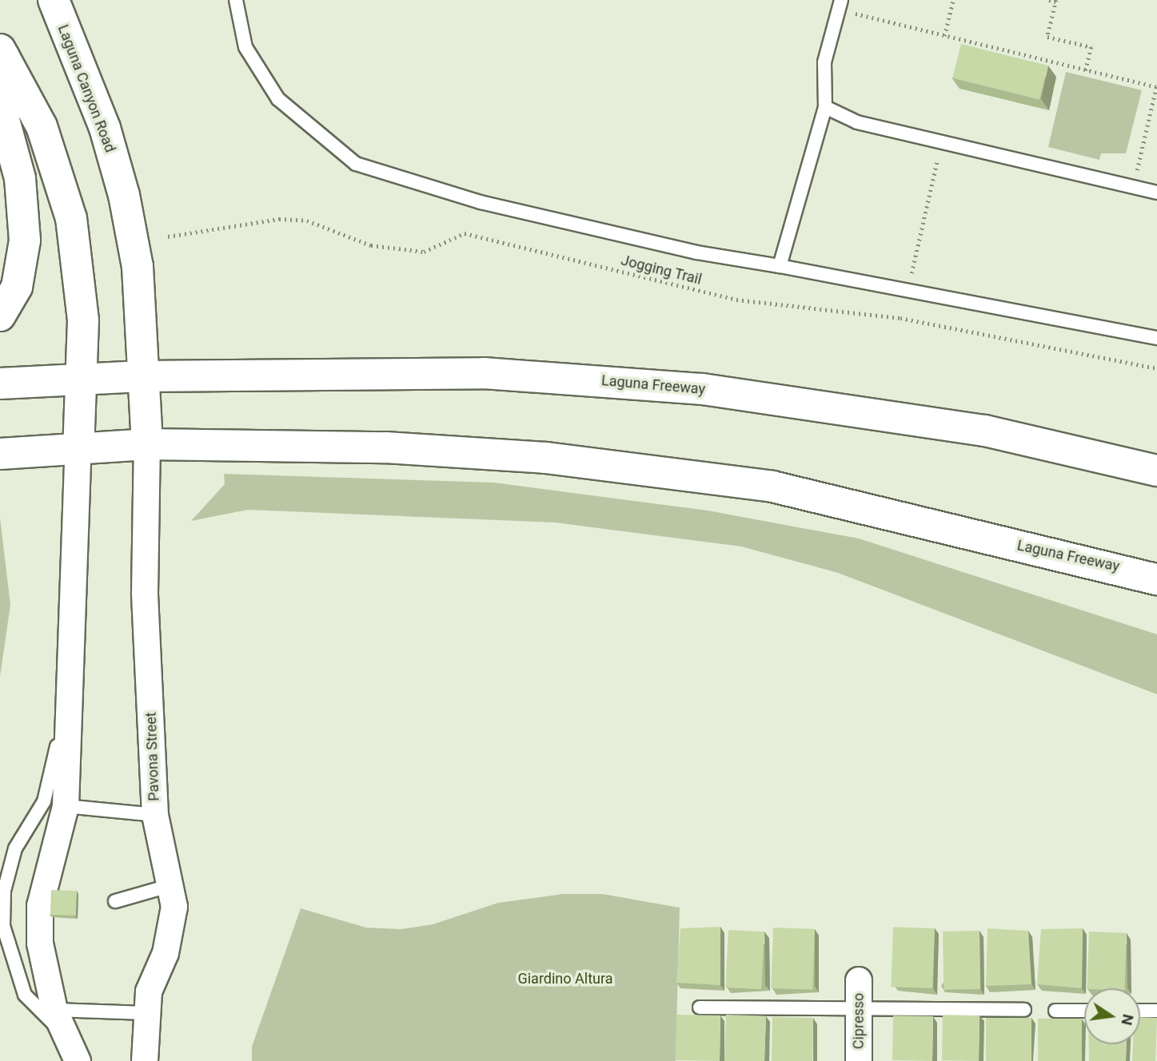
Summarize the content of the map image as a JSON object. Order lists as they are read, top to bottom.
{
  "streets": {
    "main road": ["Laguna Canyon Road", "Laguna Freeway"],
    "street": ["Pavona Street", "Cipresso"],
    "path": ["Jogging Trail"]
  },
  "crossings": [
    ["Laguna Canyon Road", "Laguna Freeway"],
    ["Laguna Canyon Road", "Pavona Street"],
    ["Laguna Freeway", "Pavona Street"]
  ],
  "parks": ["Giardino Altura"],
  "north": "right"
}
